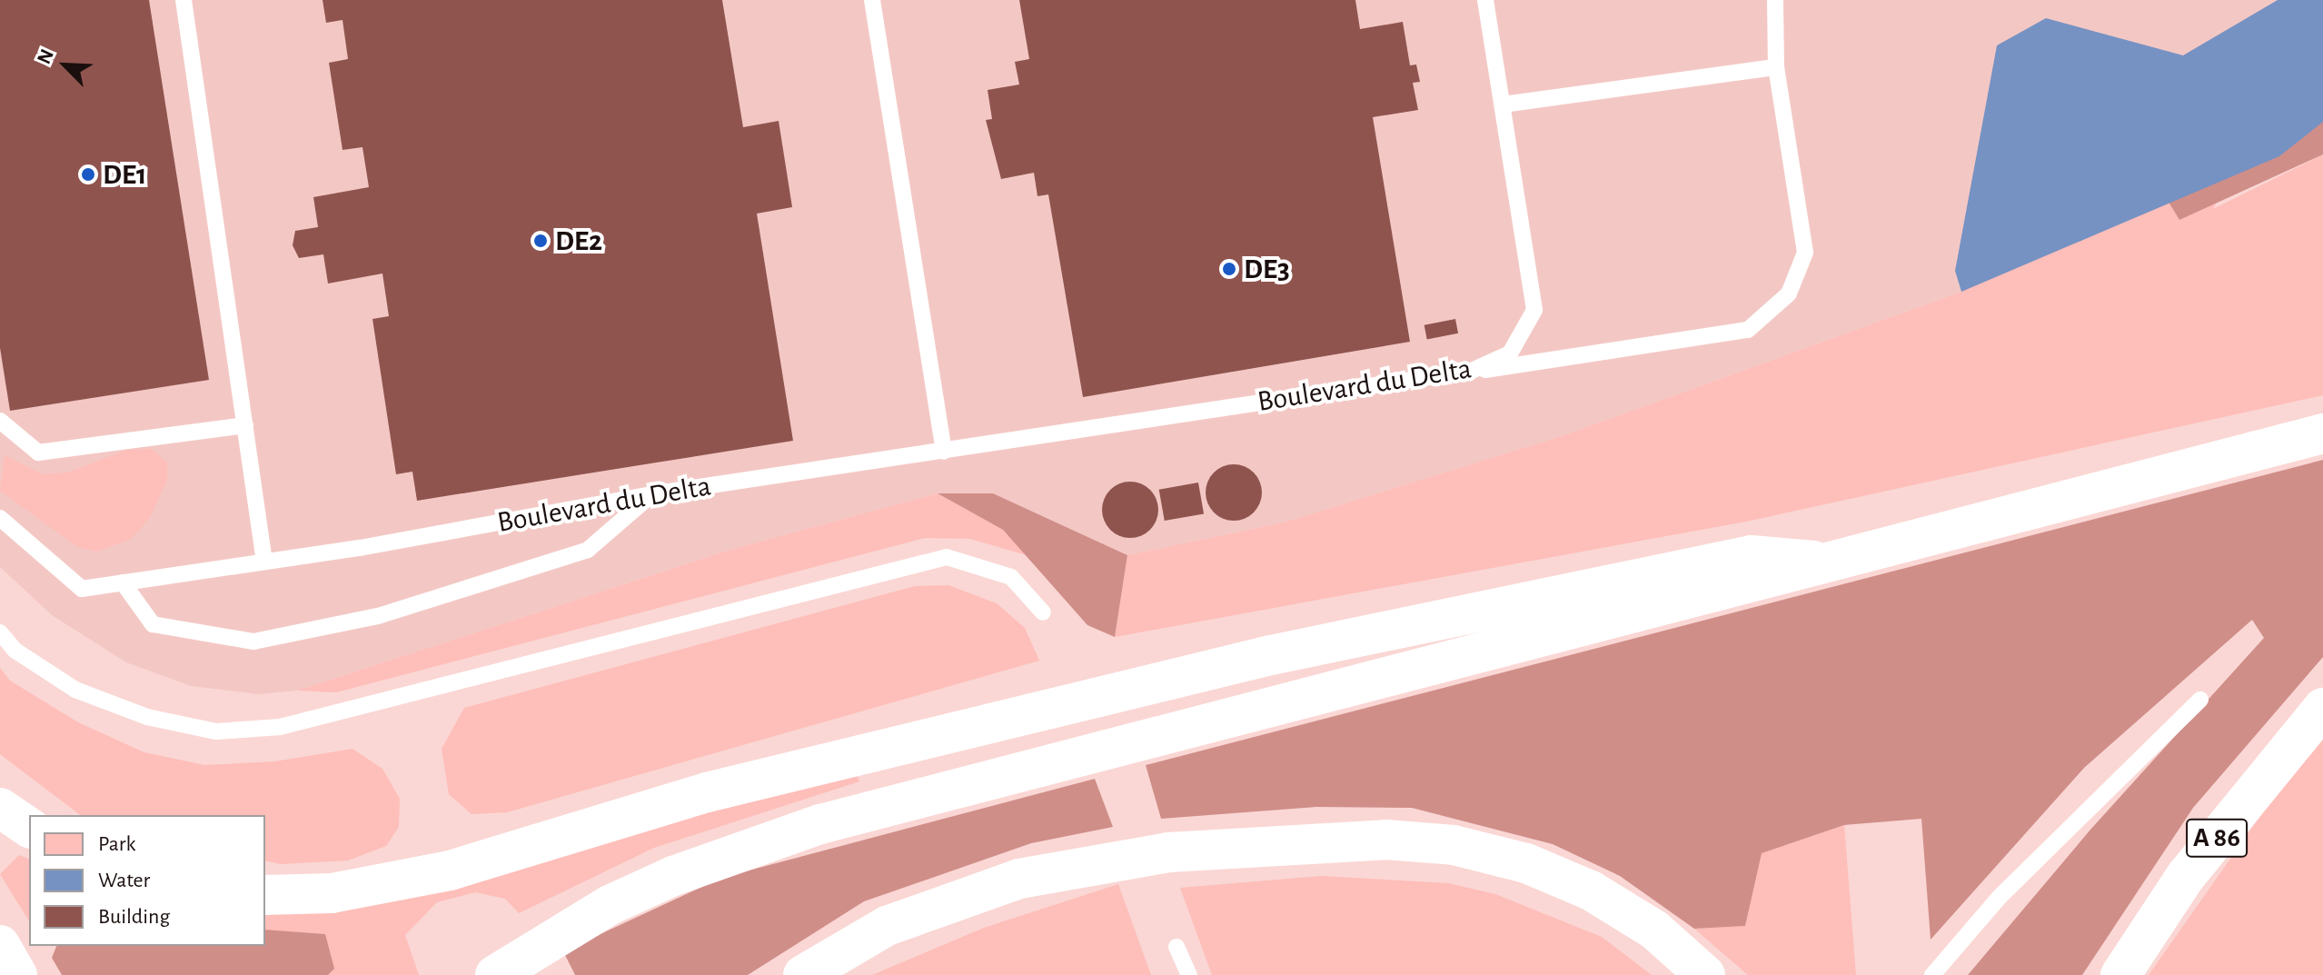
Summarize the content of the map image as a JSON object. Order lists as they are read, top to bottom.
{
  "streets": {
    "highway": ["A 86"],
    "lane": ["Boulevard du Delta"]
  },
  "places": ["DE1", "DE2", "DE3"],
  "legend": ["Park", "Water", "Building"],
  "north": "top left"
}
